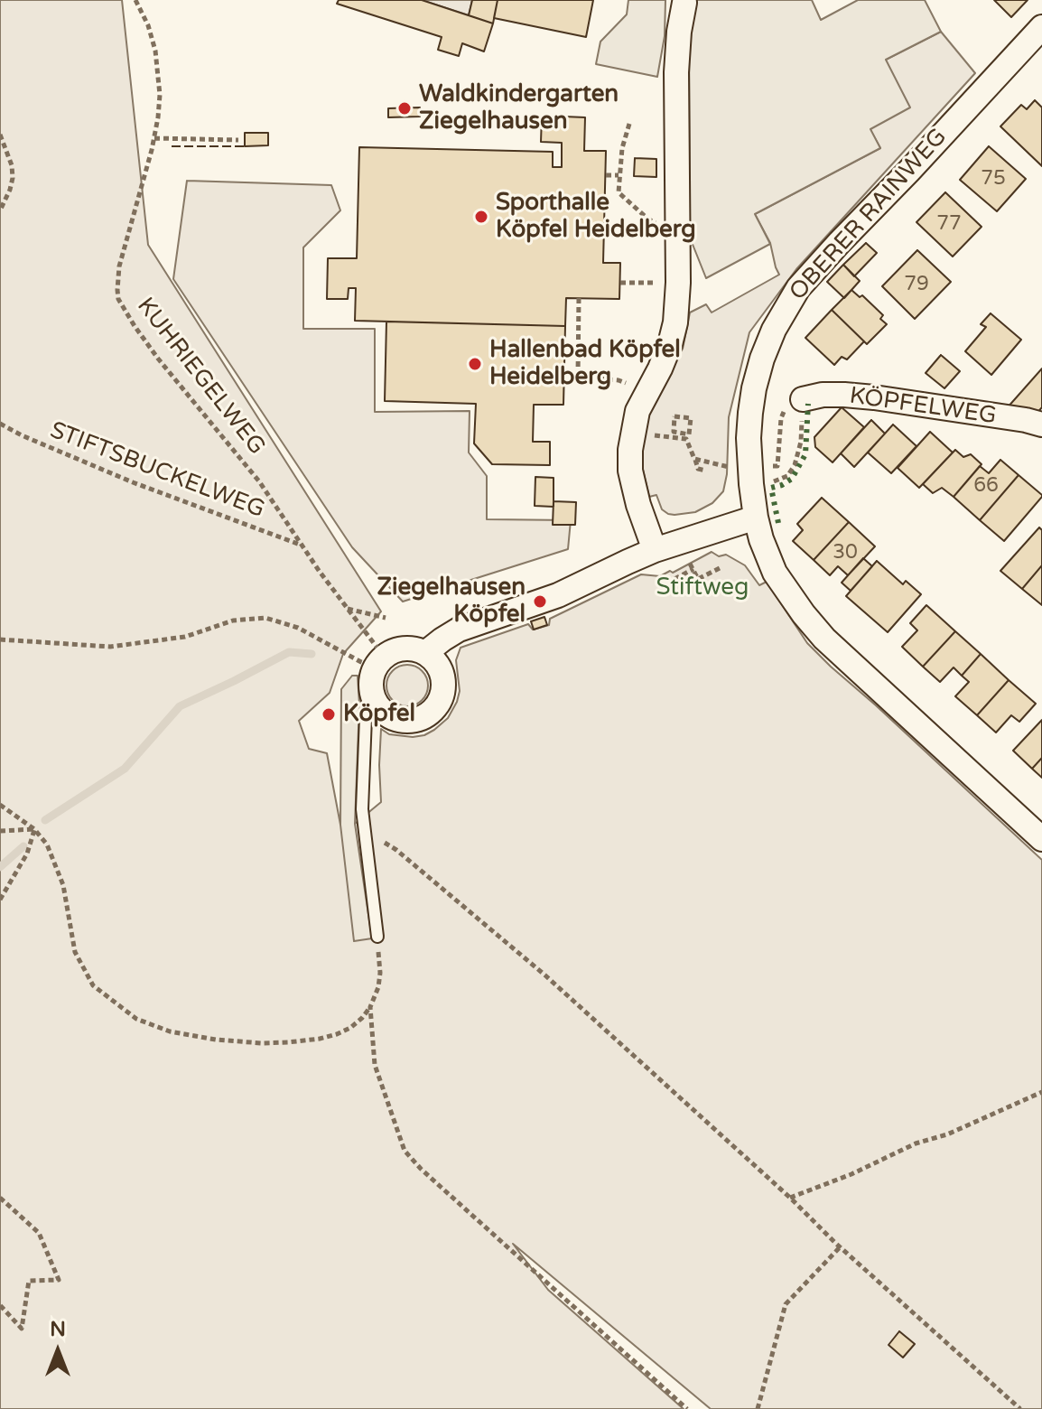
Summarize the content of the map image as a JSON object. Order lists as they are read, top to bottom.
{
  "streets": {
    "street": ["OBERER RAINWEG", "KÖPFELWEG"],
    "path": ["KUHRIEGELWEG", "STIFTSBUCKELWEG"]
  },
  "crossings": [
    ["KUHRIEGELWEG", "STIFTSBUCKELWEG"]
  ],
  "parks": ["Stiftweg"],
  "places": [
    "Waldkindergarten Ziegelhausen",
    "Sporthalle Köpfel Heidelberg",
    "Hallenbad Köpfel Heidelberg",
    "Ziegelhausen Köpfel",
    "Köpfel"
  ],
  "house_numbers": [
    "75",
    "77",
    "79",
    "66",
    "30"
  ],
  "north": "top"
}
